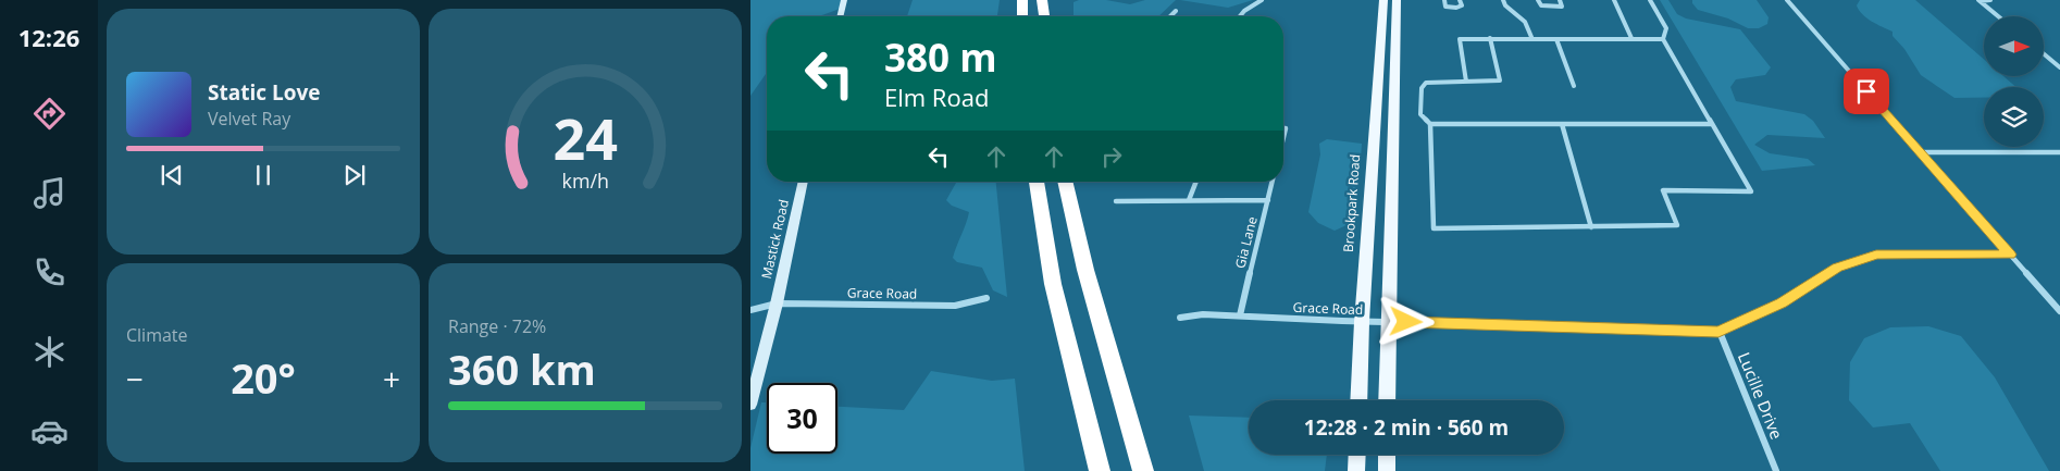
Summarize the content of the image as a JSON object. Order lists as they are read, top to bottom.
{
  "streets": {
    "main road": ["Brookpark Road"],
    "street": [
      "Mastick Road",
      "Gia Lane",
      "Grace Road",
      "Lucille Drive"
    ]
  },
  "crossings": [
    ["Brookpark Road", "Grace Road"],
    ["Mastick Road", "Grace Road"],
    ["Gia Lane", "Grace Road"],
    ["Grace Road", "Lucille Drive"]
  ],
  "north": "right",
  "page": {
    "tabs": "12:26",
    "turn": ["380 m", "Elm Road"],
    "song": ["Static Love", "Velvet Ray"],
    "tile": [
      "Climate",
      ["Range · 72%", "360 km"]
    ],
    "heat": ["−", "20°", "+"],
    "limit": "30",
    "trip": "12:28 · 2 min · 560 m",
    "gauge": ["24", "km/h"]
  }
}
